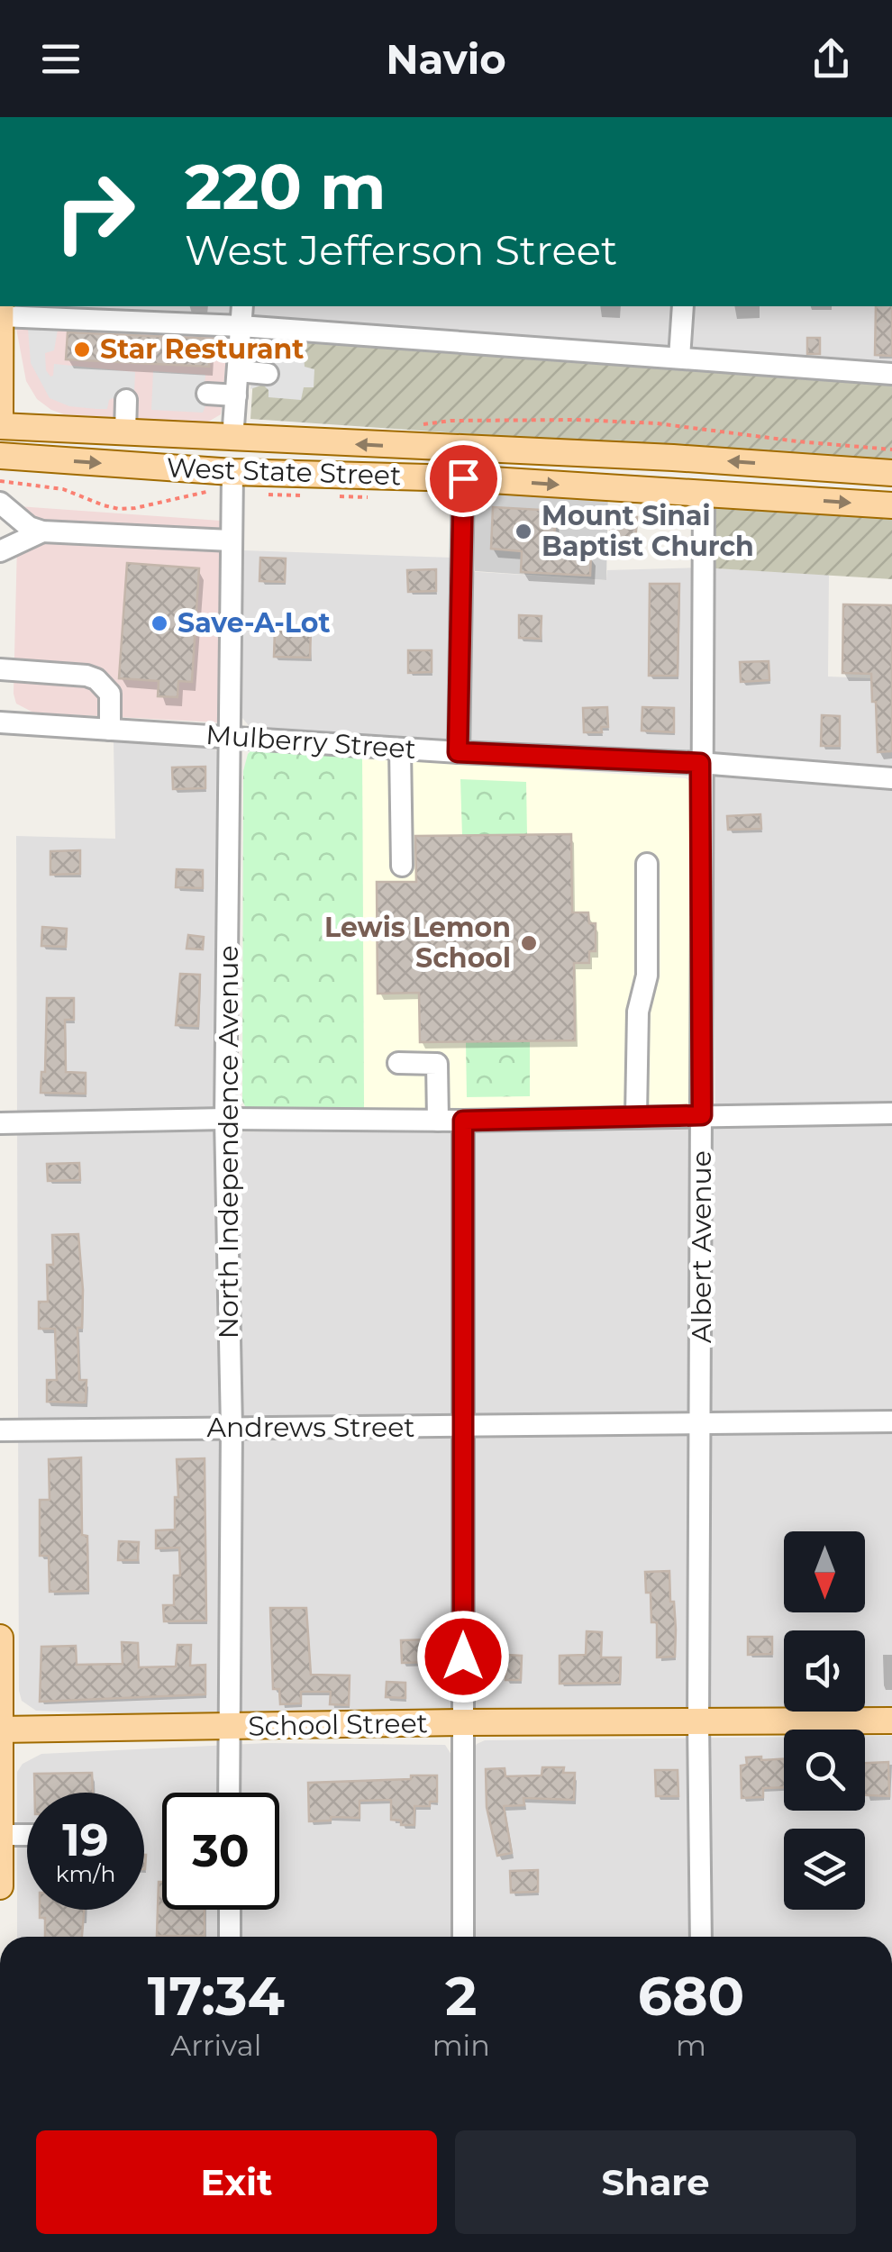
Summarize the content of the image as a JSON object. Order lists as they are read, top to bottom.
{
  "streets": {
    "main road": ["West State Street", "School Street"],
    "street": [
      "Mulberry Street",
      "North Independence Avenue",
      "Albert Avenue",
      "Andrews Street"
    ]
  },
  "crossings": [
    ["West State Street", "North Independence Avenue"],
    ["West State Street", "Albert Avenue"],
    ["Mulberry Street", "North Independence Avenue"],
    ["Mulberry Street", "Albert Avenue"],
    ["North Independence Avenue", "Andrews Street"],
    ["North Independence Avenue", "School Street"],
    ["Albert Avenue", "Andrews Street"],
    ["Albert Avenue", "School Street"]
  ],
  "places": [
    "Star Resturant",
    "Mount Sinai Baptist Church",
    "Save-A-Lot",
    "Lewis Lemon School"
  ],
  "north": "bottom",
  "page": {
    "header": "Navio",
    "turn": ["220 m", "West Jefferson Street"],
    "speed": "19 km/h",
    "limit": "30",
    "eta": [
      "17:34",
      "Arrival",
      "2",
      "min",
      "680",
      "m"
    ],
    "buttons": ["Exit", "Share"]
  }
}
